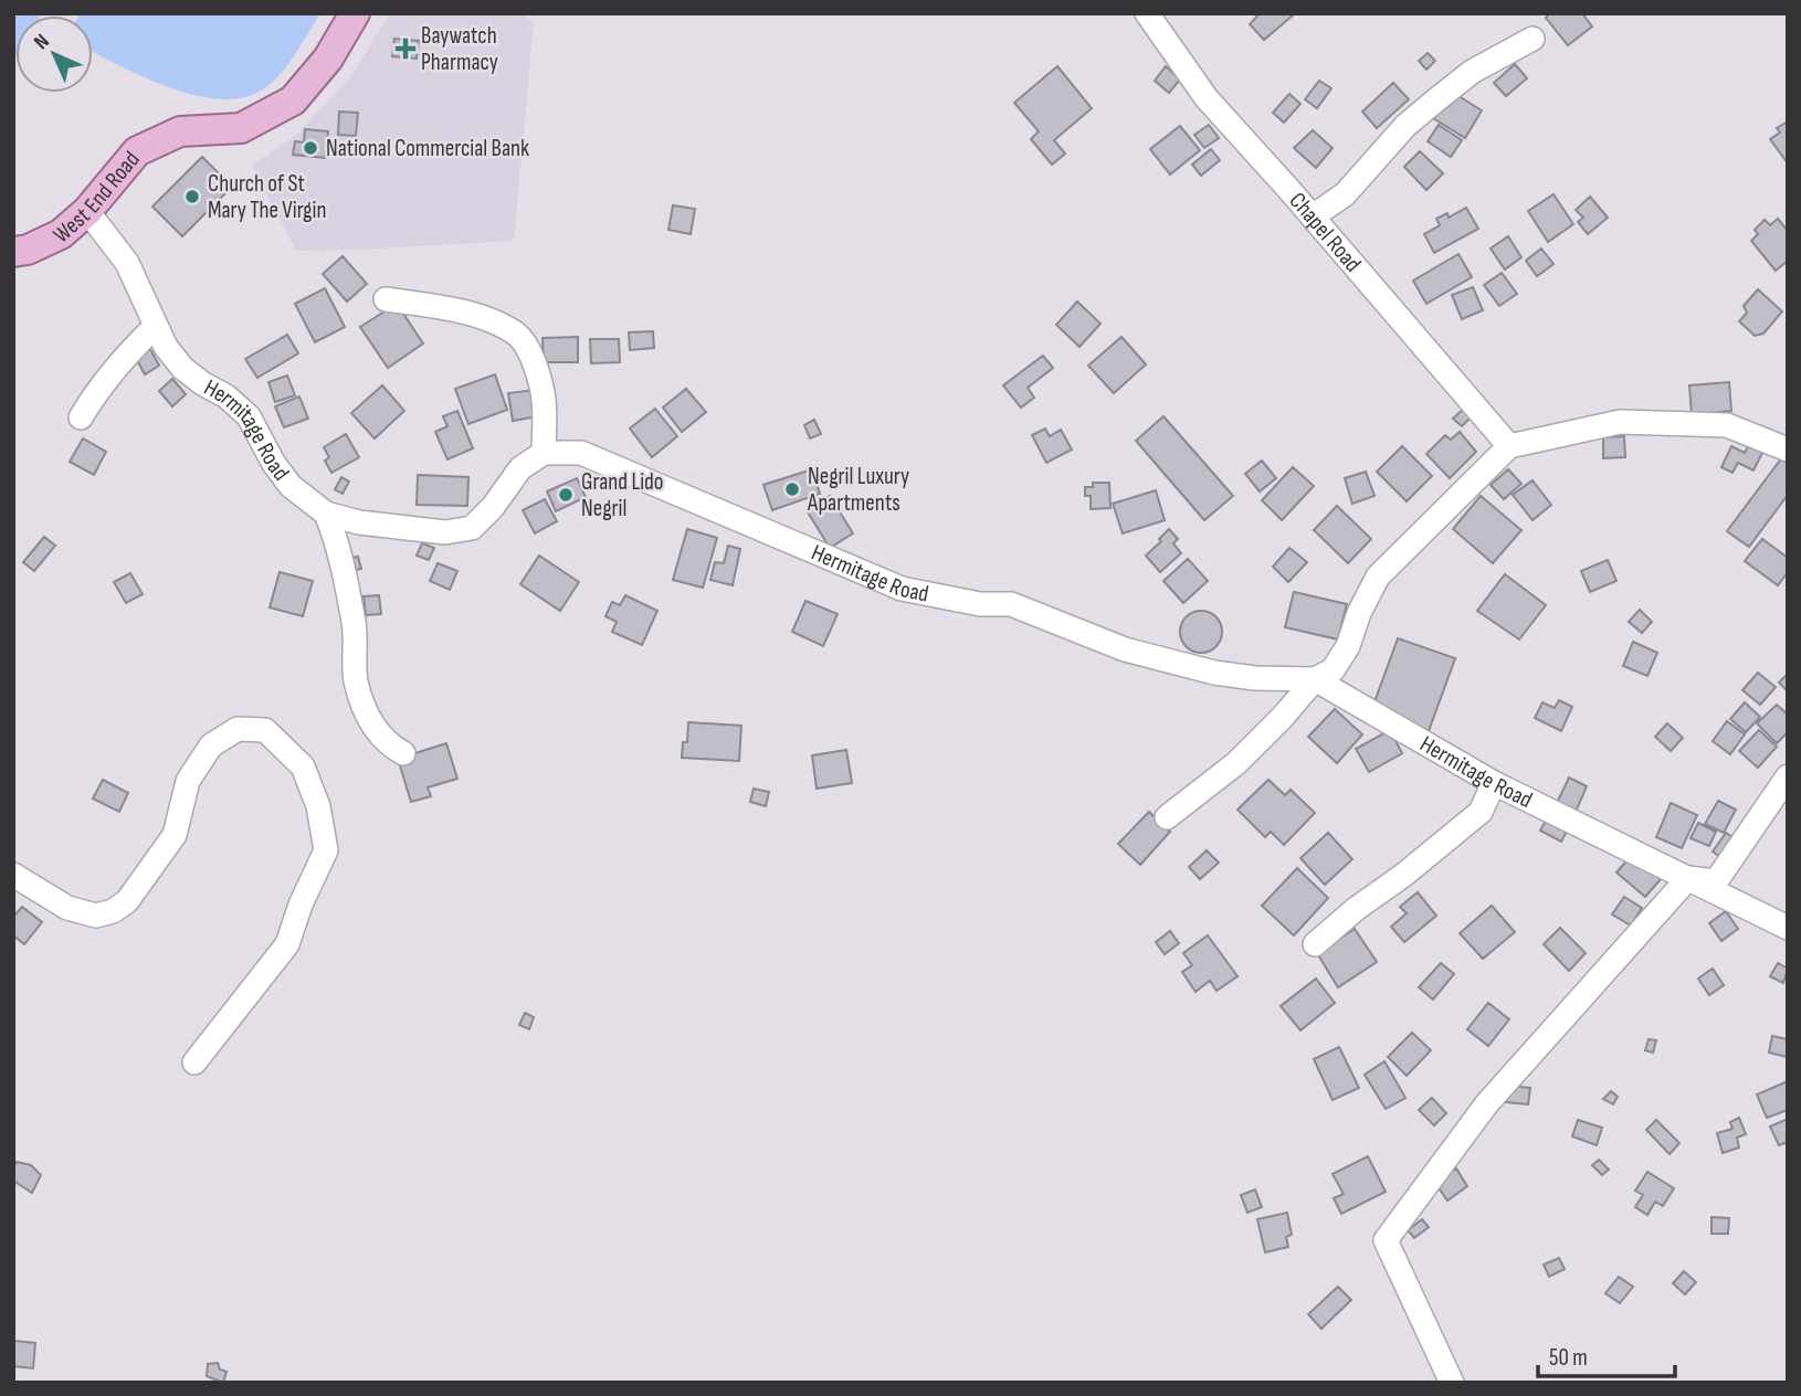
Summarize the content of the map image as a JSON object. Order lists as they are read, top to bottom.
{
  "streets": {
    "main road": ["West End Road"],
    "street": ["Chapel Road", "Hermitage Road"]
  },
  "crossings": [
    ["West End Road", "Hermitage Road"]
  ],
  "places": {
    "health": ["Baywatch Pharmacy"],
    "other": [
      "National Commercial Bank",
      "Church of St Mary The Virgin",
      "Negril Luxury Apartments",
      "Grand Lido Negril"
    ]
  },
  "scale_bar": "50 m",
  "north": "top left"
}
